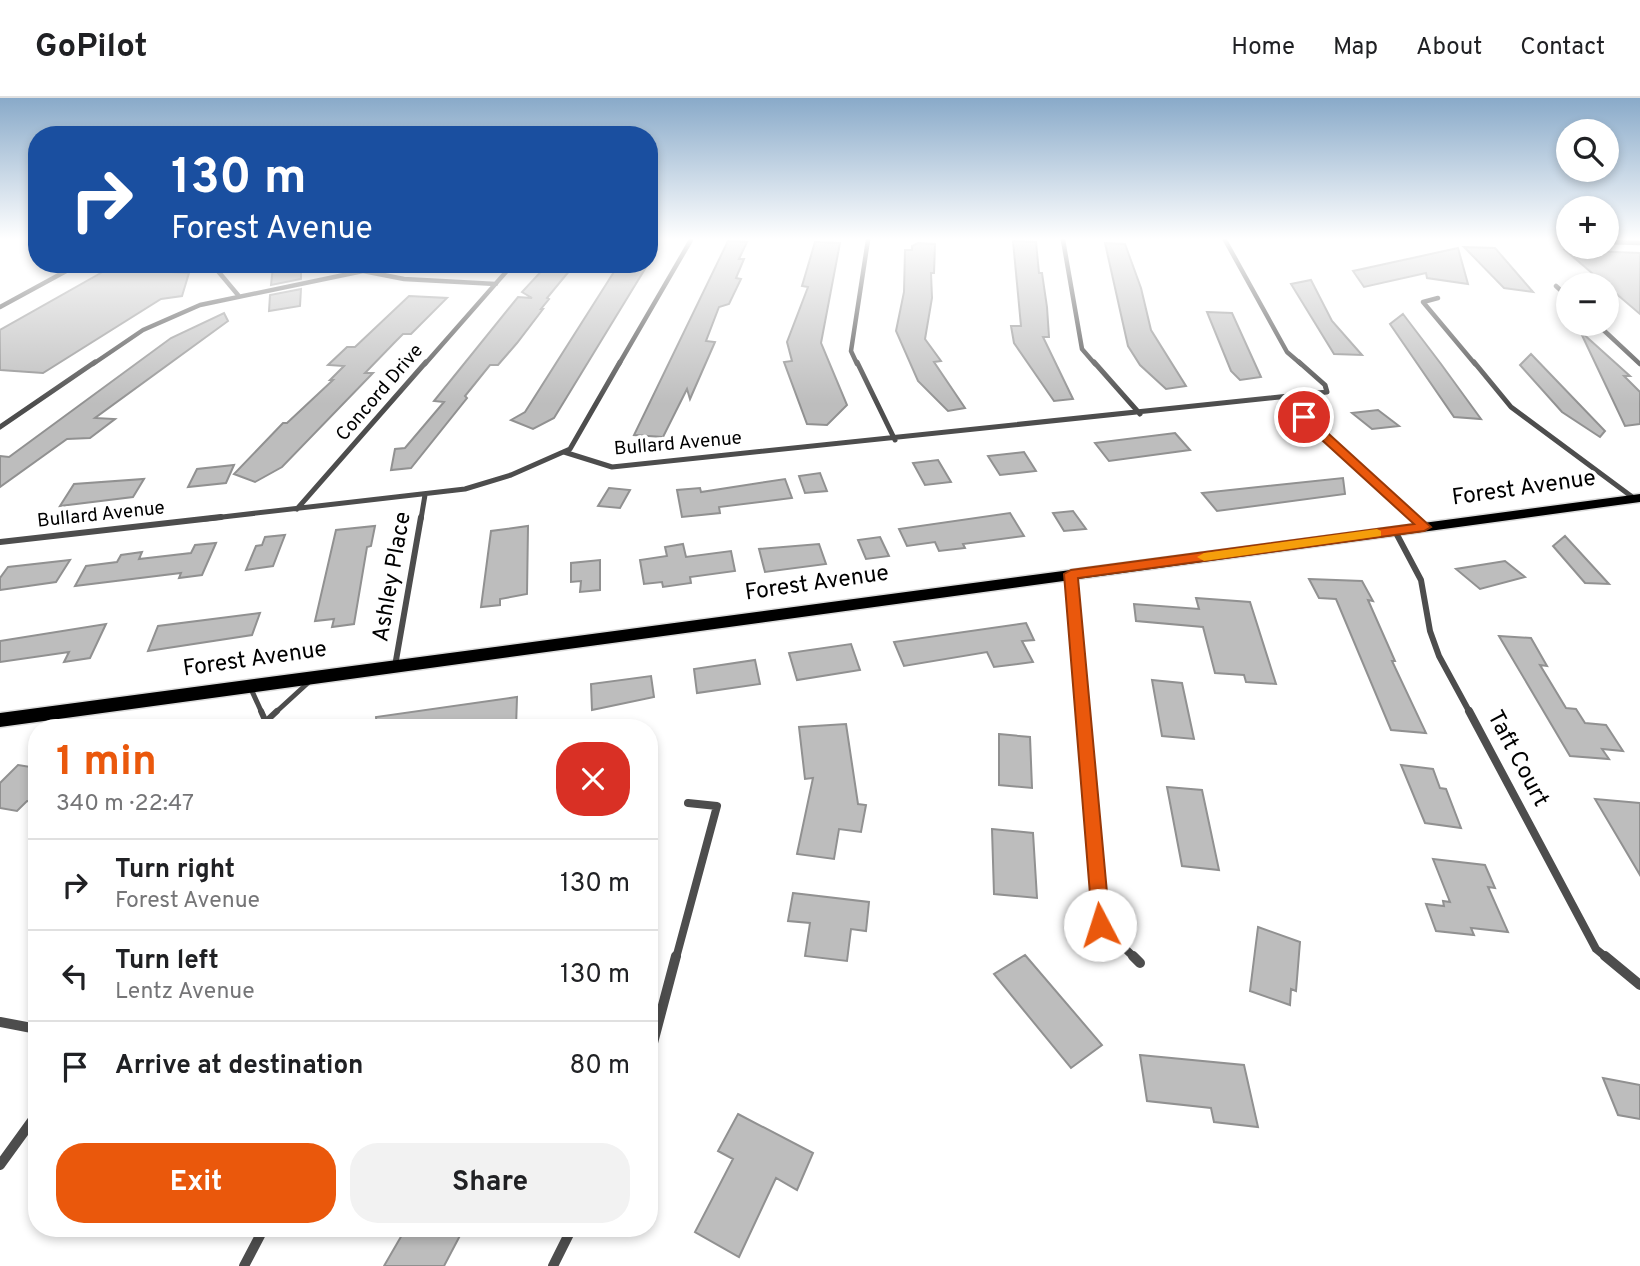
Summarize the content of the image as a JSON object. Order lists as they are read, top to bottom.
{
  "streets": {
    "main road": ["Forest Avenue"],
    "street": [
      "Concord Drive",
      "Bullard Avenue",
      "Ashley Place",
      "Taft Court"
    ]
  },
  "crossings": [
    ["Concord Drive", "Bullard Avenue"],
    ["Bullard Avenue", "Ashley Place"],
    ["Forest Avenue", "Ashley Place"],
    ["Forest Avenue", "Taft Court"]
  ],
  "page": {
    "header": "GoPilot",
    "nav": [
      "Home",
      "Map",
      "About",
      "Contact"
    ],
    "map_buttons": ["+", "−"],
    "turn": ["130 m", "Forest Avenue"],
    "heading": ["1 min", "340 m · 22:47"],
    "list": [
      {
        "name": "Turn right",
        "note": "Forest Avenue",
        "value": "130 m"
      },
      {
        "name": "Turn left",
        "note": "Lentz Avenue",
        "value": "130 m"
      },
      {
        "name": "Arrive at destination",
        "value": "80 m"
      }
    ],
    "buttons": ["Exit", "Share"]
  }
}
